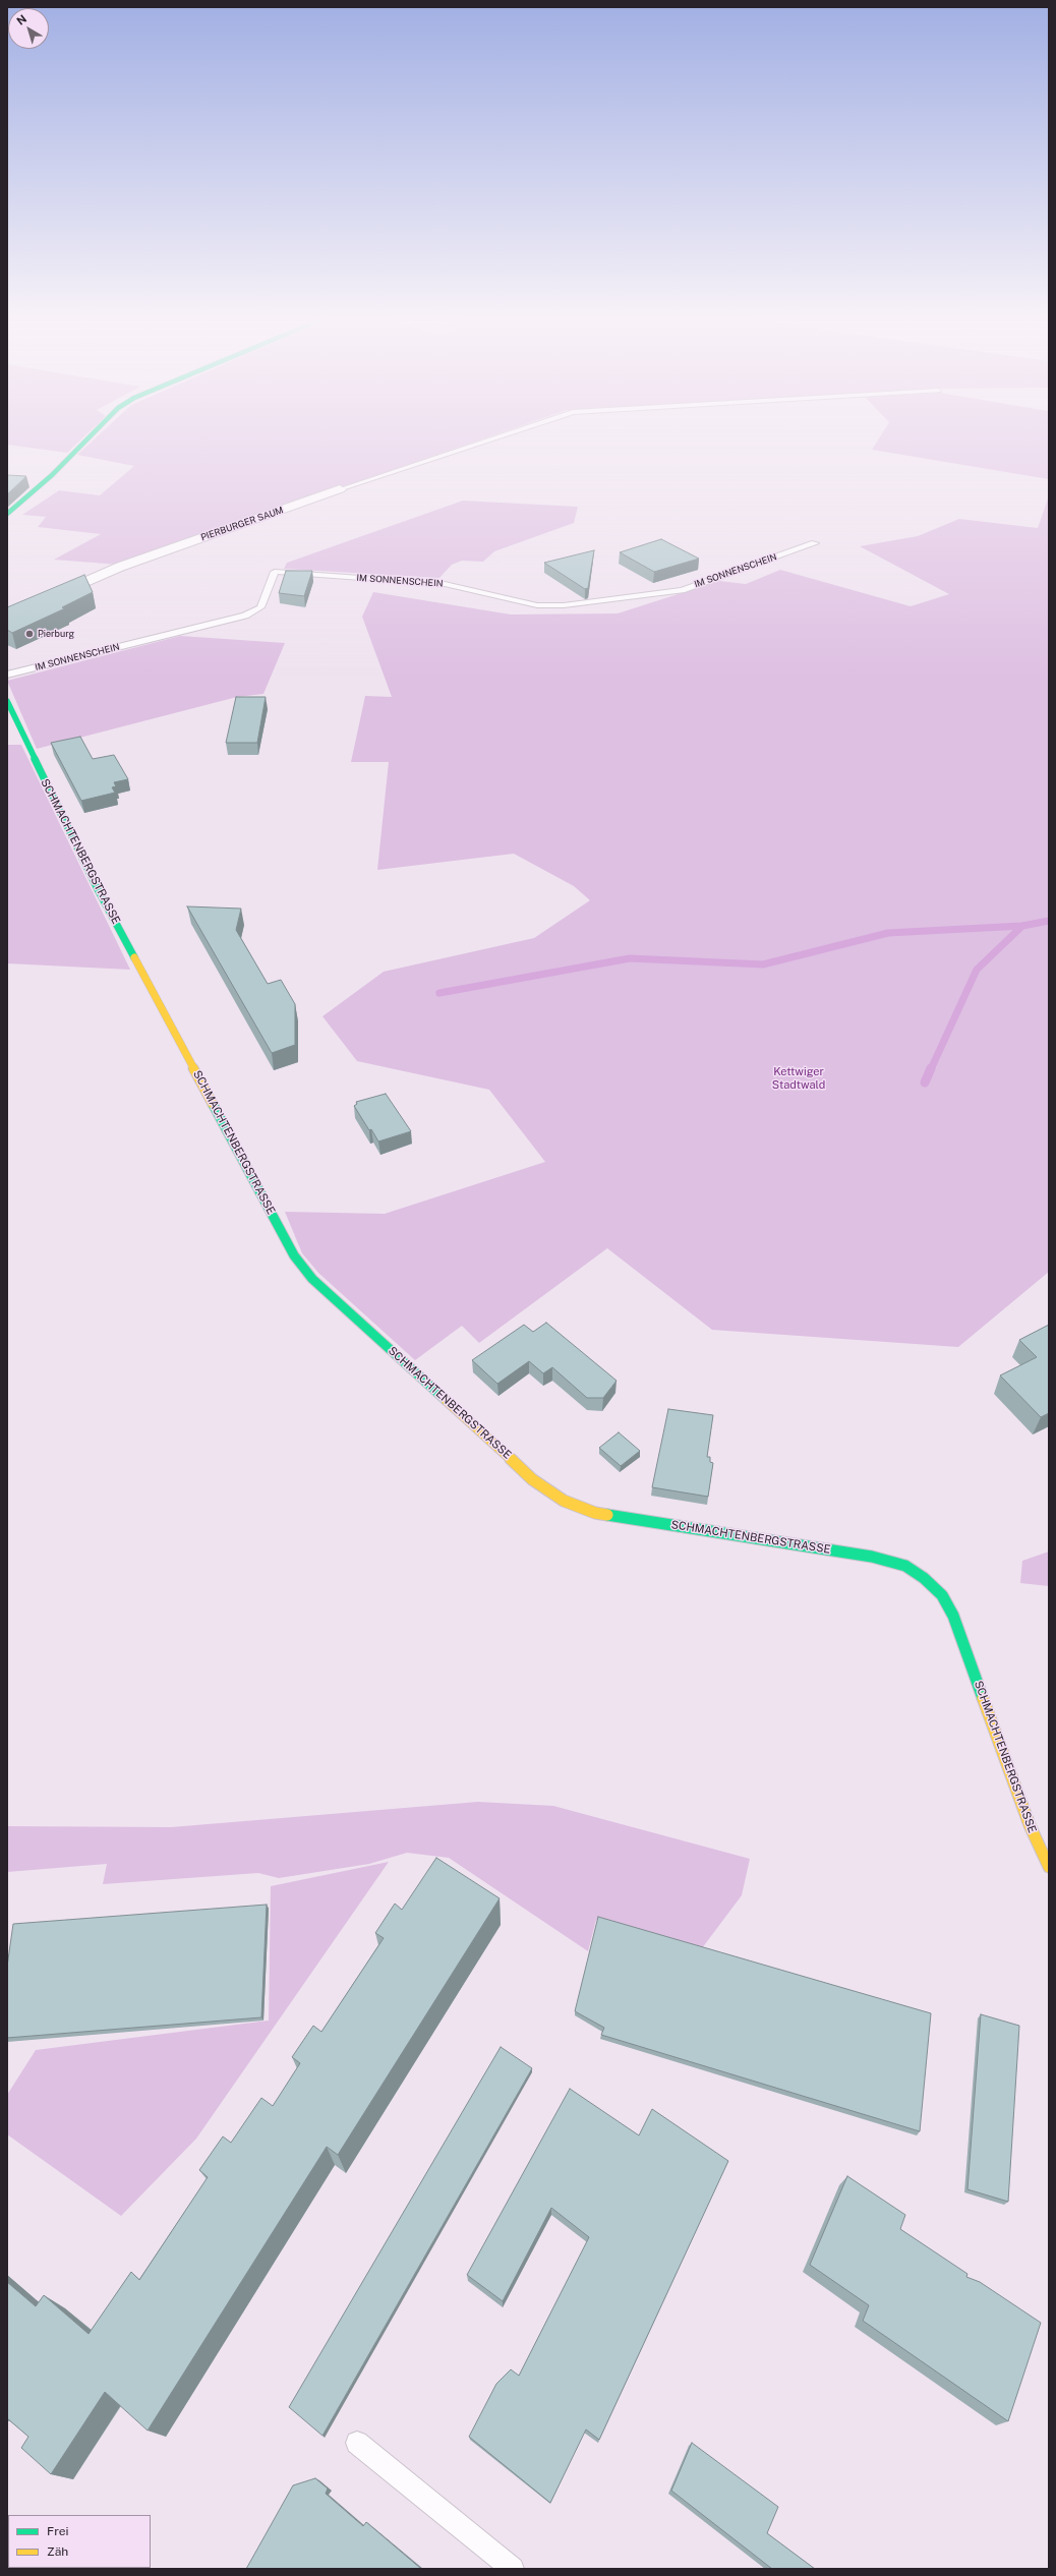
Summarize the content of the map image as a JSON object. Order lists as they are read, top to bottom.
{
  "streets": {
    "street": ["PIERBURGER SAUM", "SCHMACHTENBERGSTRASSE"],
    "lane": ["IM SONNENSCHEIN"]
  },
  "parks": ["Kettwiger Stadtwald"],
  "places": ["Pierburg"],
  "legend": ["Frei", "Zäh"],
  "north": "top left"
}
